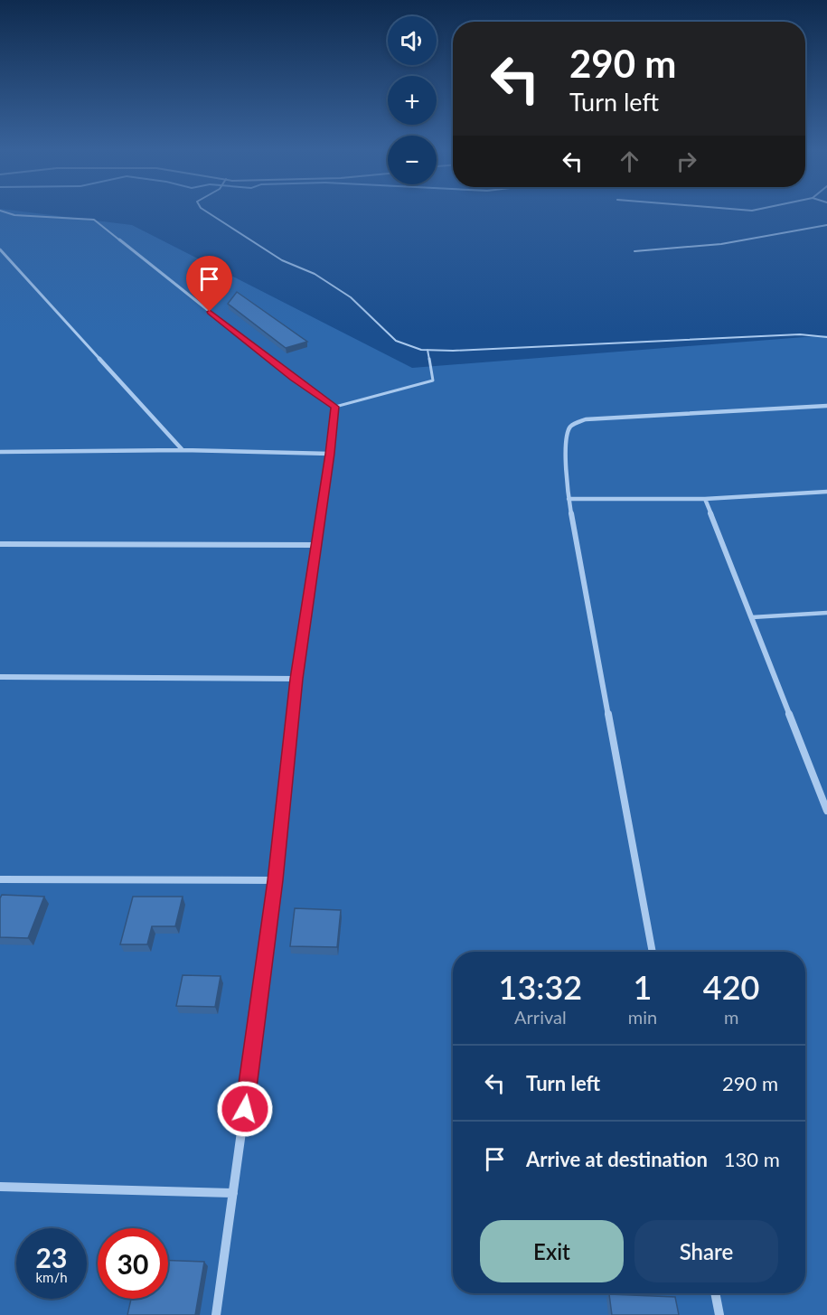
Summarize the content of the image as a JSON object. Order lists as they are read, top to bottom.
{
  "page": {
    "map_buttons": ["+", "−"],
    "turn": ["290 m", "Turn left"],
    "eta": [
      "13:32",
      "Arrival",
      "1",
      "min",
      "420",
      "m"
    ],
    "list": [
      {
        "name": "Turn left",
        "value": "290 m"
      },
      {
        "name": "Arrive at destination",
        "value": "130 m"
      }
    ],
    "buttons": ["Exit", "Share"],
    "speed": "23 km/h",
    "limit": "30"
  }
}
